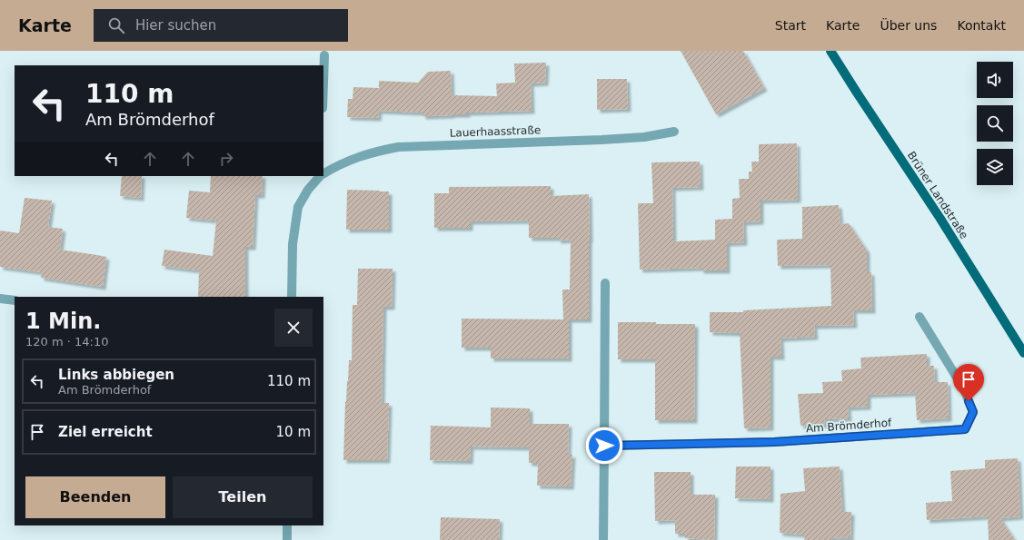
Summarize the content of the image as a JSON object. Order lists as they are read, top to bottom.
{
  "streets": {
    "main road": ["Brüner Landstraße"],
    "street": ["Lauerhaasstraße", "Am Brömderhof"]
  },
  "page": {
    "header": "Karte",
    "search": "Hier suchen",
    "nav": [
      "Start",
      "Karte",
      "Über uns",
      "Kontakt"
    ],
    "turn": ["110 m", "Am Brömderhof"],
    "heading": ["1 Min.", "120 m · 14:10"],
    "list": [
      {
        "name": "Links abbiegen",
        "note": "Am Brömderhof",
        "value": "110 m"
      },
      {
        "name": "Ziel erreicht",
        "value": "10 m"
      }
    ],
    "buttons": ["Beenden", "Teilen"]
  }
}
